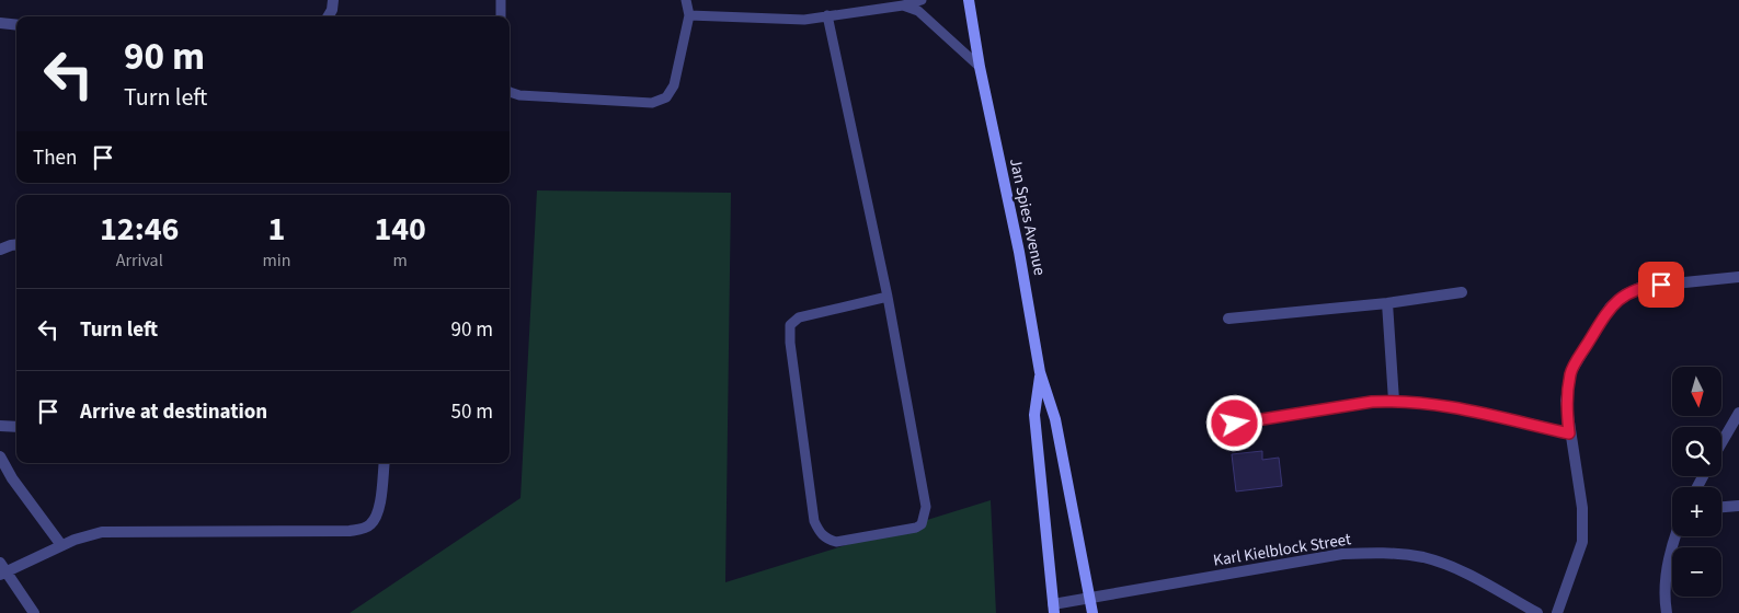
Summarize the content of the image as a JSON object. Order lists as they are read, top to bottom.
{
  "streets": {
    "street": ["Jan Spies Avenue", "Karl Kielblock Street"]
  },
  "crossings": [
    ["Jan Spies Avenue", "Karl Kielblock Street"]
  ],
  "north": "bottom",
  "page": {
    "turn": ["90 m", "Turn left"],
    "then": "Then",
    "eta": [
      "12:46",
      "Arrival",
      "1",
      "min",
      "140",
      "m"
    ],
    "list": [
      {
        "name": "Turn left",
        "value": "90 m"
      },
      {
        "name": "Arrive at destination",
        "value": "50 m"
      }
    ],
    "map_buttons": ["+", "−"]
  }
}
